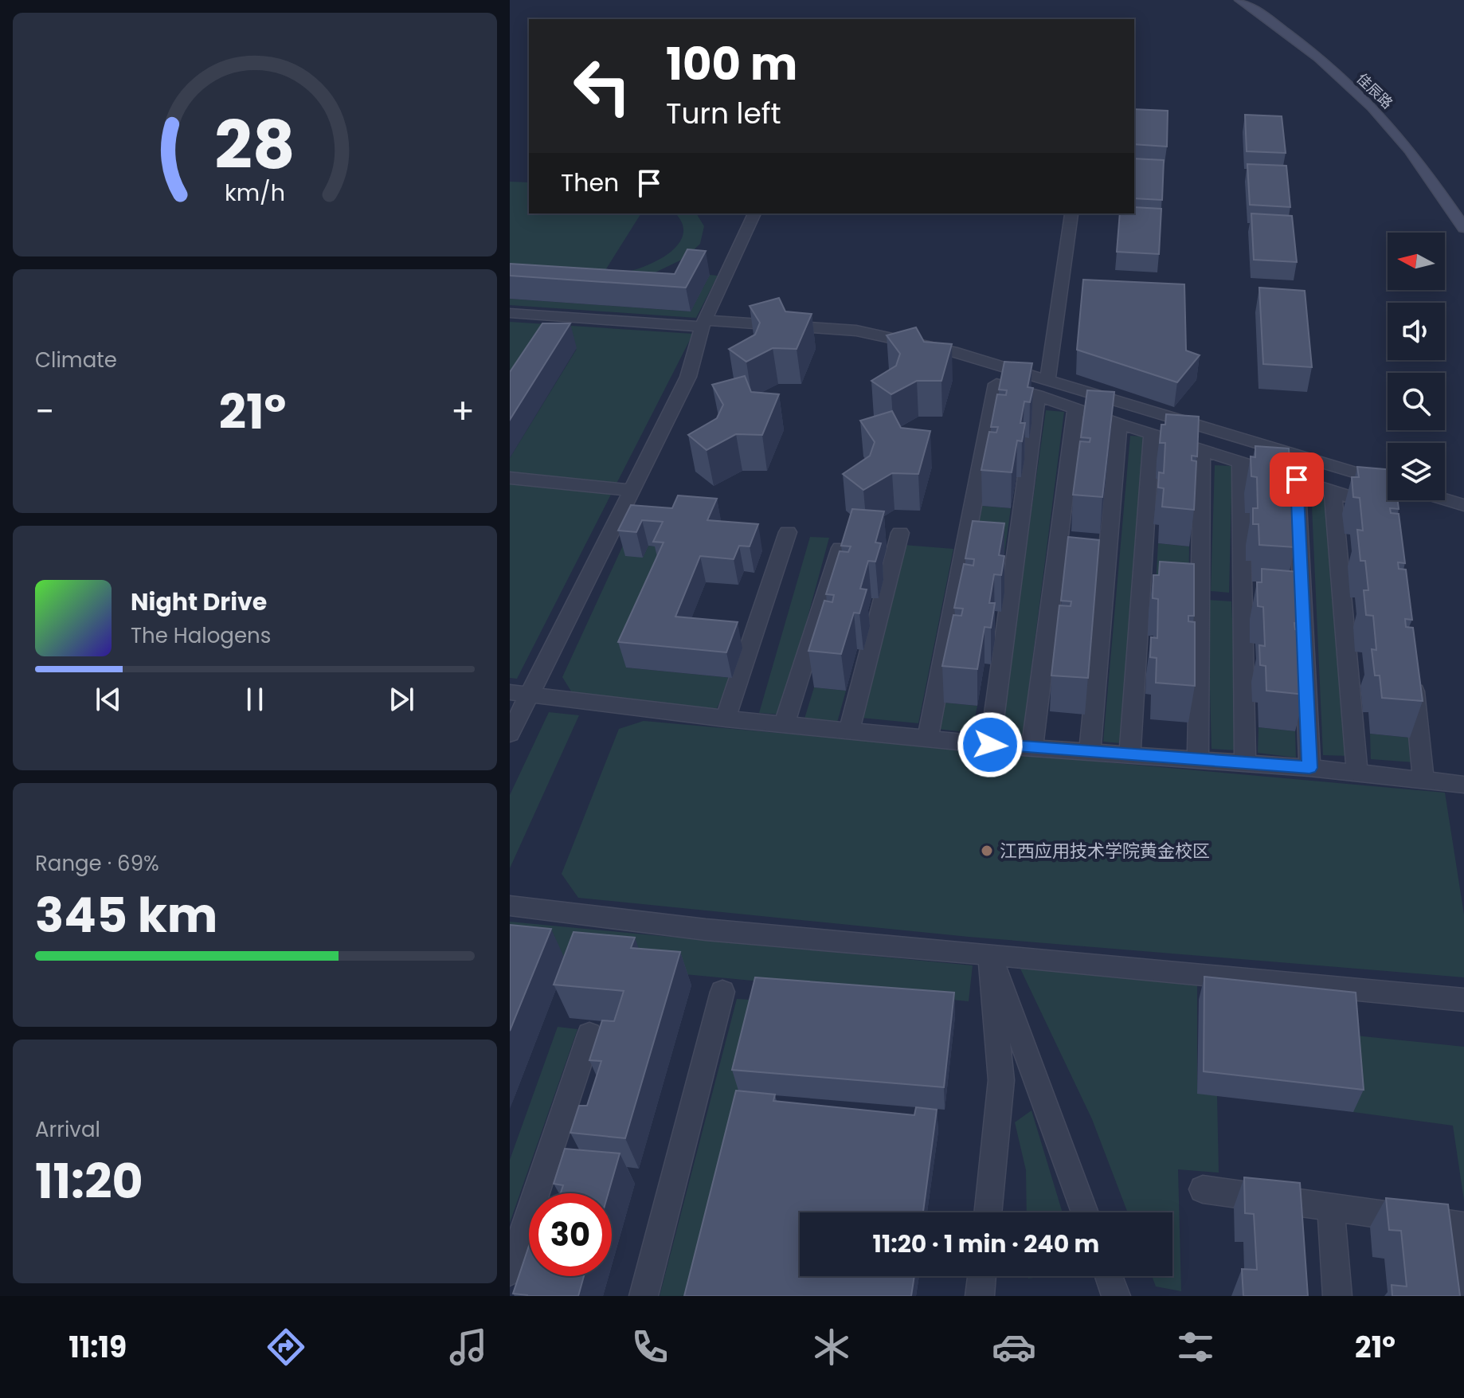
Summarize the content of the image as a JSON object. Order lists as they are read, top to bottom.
{
  "streets": {
    "main road": ["佳辰路"]
  },
  "places": ["江西应用技术学院黄金校区"],
  "north": "left",
  "page": {
    "turn": ["100 m", "Turn left"],
    "then": "Then",
    "tile": [
      "Climate",
      ["Range · 69%", "345 km"],
      ["Arrival", "11:20"]
    ],
    "heat": ["−", "21°", "+"],
    "song": ["Night Drive", "The Halogens"],
    "limit": "30",
    "trip": "11:20 · 1 min · 240 m",
    "tabs": ["11:19", "21°"],
    "gauge": ["28", "km/h"]
  }
}
